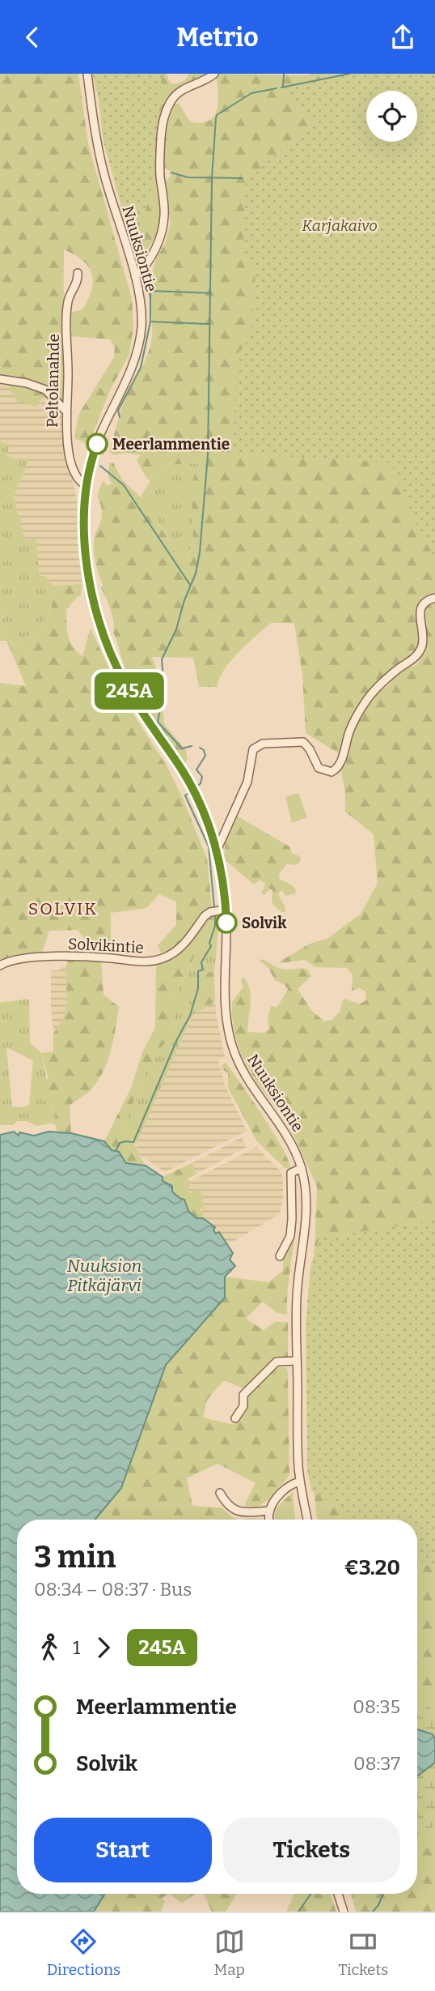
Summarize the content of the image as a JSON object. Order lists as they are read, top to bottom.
{
  "streets": {
    "street": ["Nuuksiontie", "Peltolanahde", "Solvikintie"]
  },
  "crossings": [
    ["Nuuksiontie", "Peltolanahde"],
    ["Nuuksiontie", "Solvikintie"]
  ],
  "districts": ["SOLVIK"],
  "water": ["Nuuksion Pitkäjärvi"],
  "parks": ["Karjakaivo"],
  "places": ["Meerlammentie", "Solvik"],
  "lines": ["bus line 245A"],
  "page": {
    "header": "Metrio",
    "on_map": "245A",
    "heading": ["3 min", "08:34 – 08:37 · Bus", "€3.20"],
    "legs": ["1", "245A"],
    "list": [
      {
        "name": "Meerlammentie",
        "value": "08:35"
      },
      {
        "name": "Solvik",
        "value": "08:37"
      }
    ],
    "buttons": ["Start", "Tickets"],
    "tabs": ["Directions", "Map", "Tickets"]
  }
}
